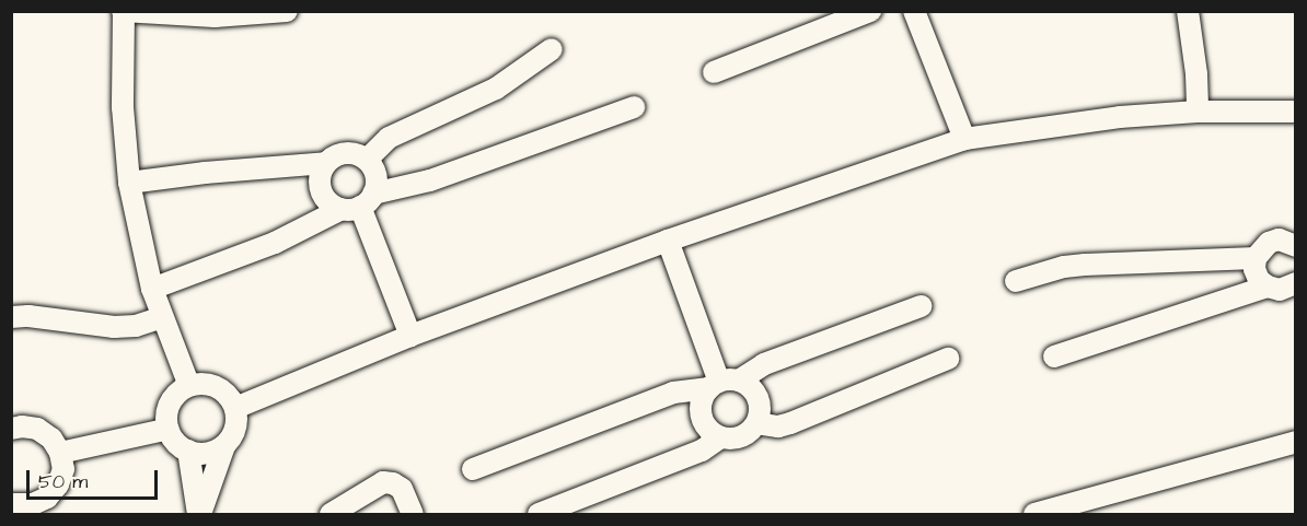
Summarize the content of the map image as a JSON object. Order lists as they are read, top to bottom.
{
  "scale_bar": "50 m"
}
